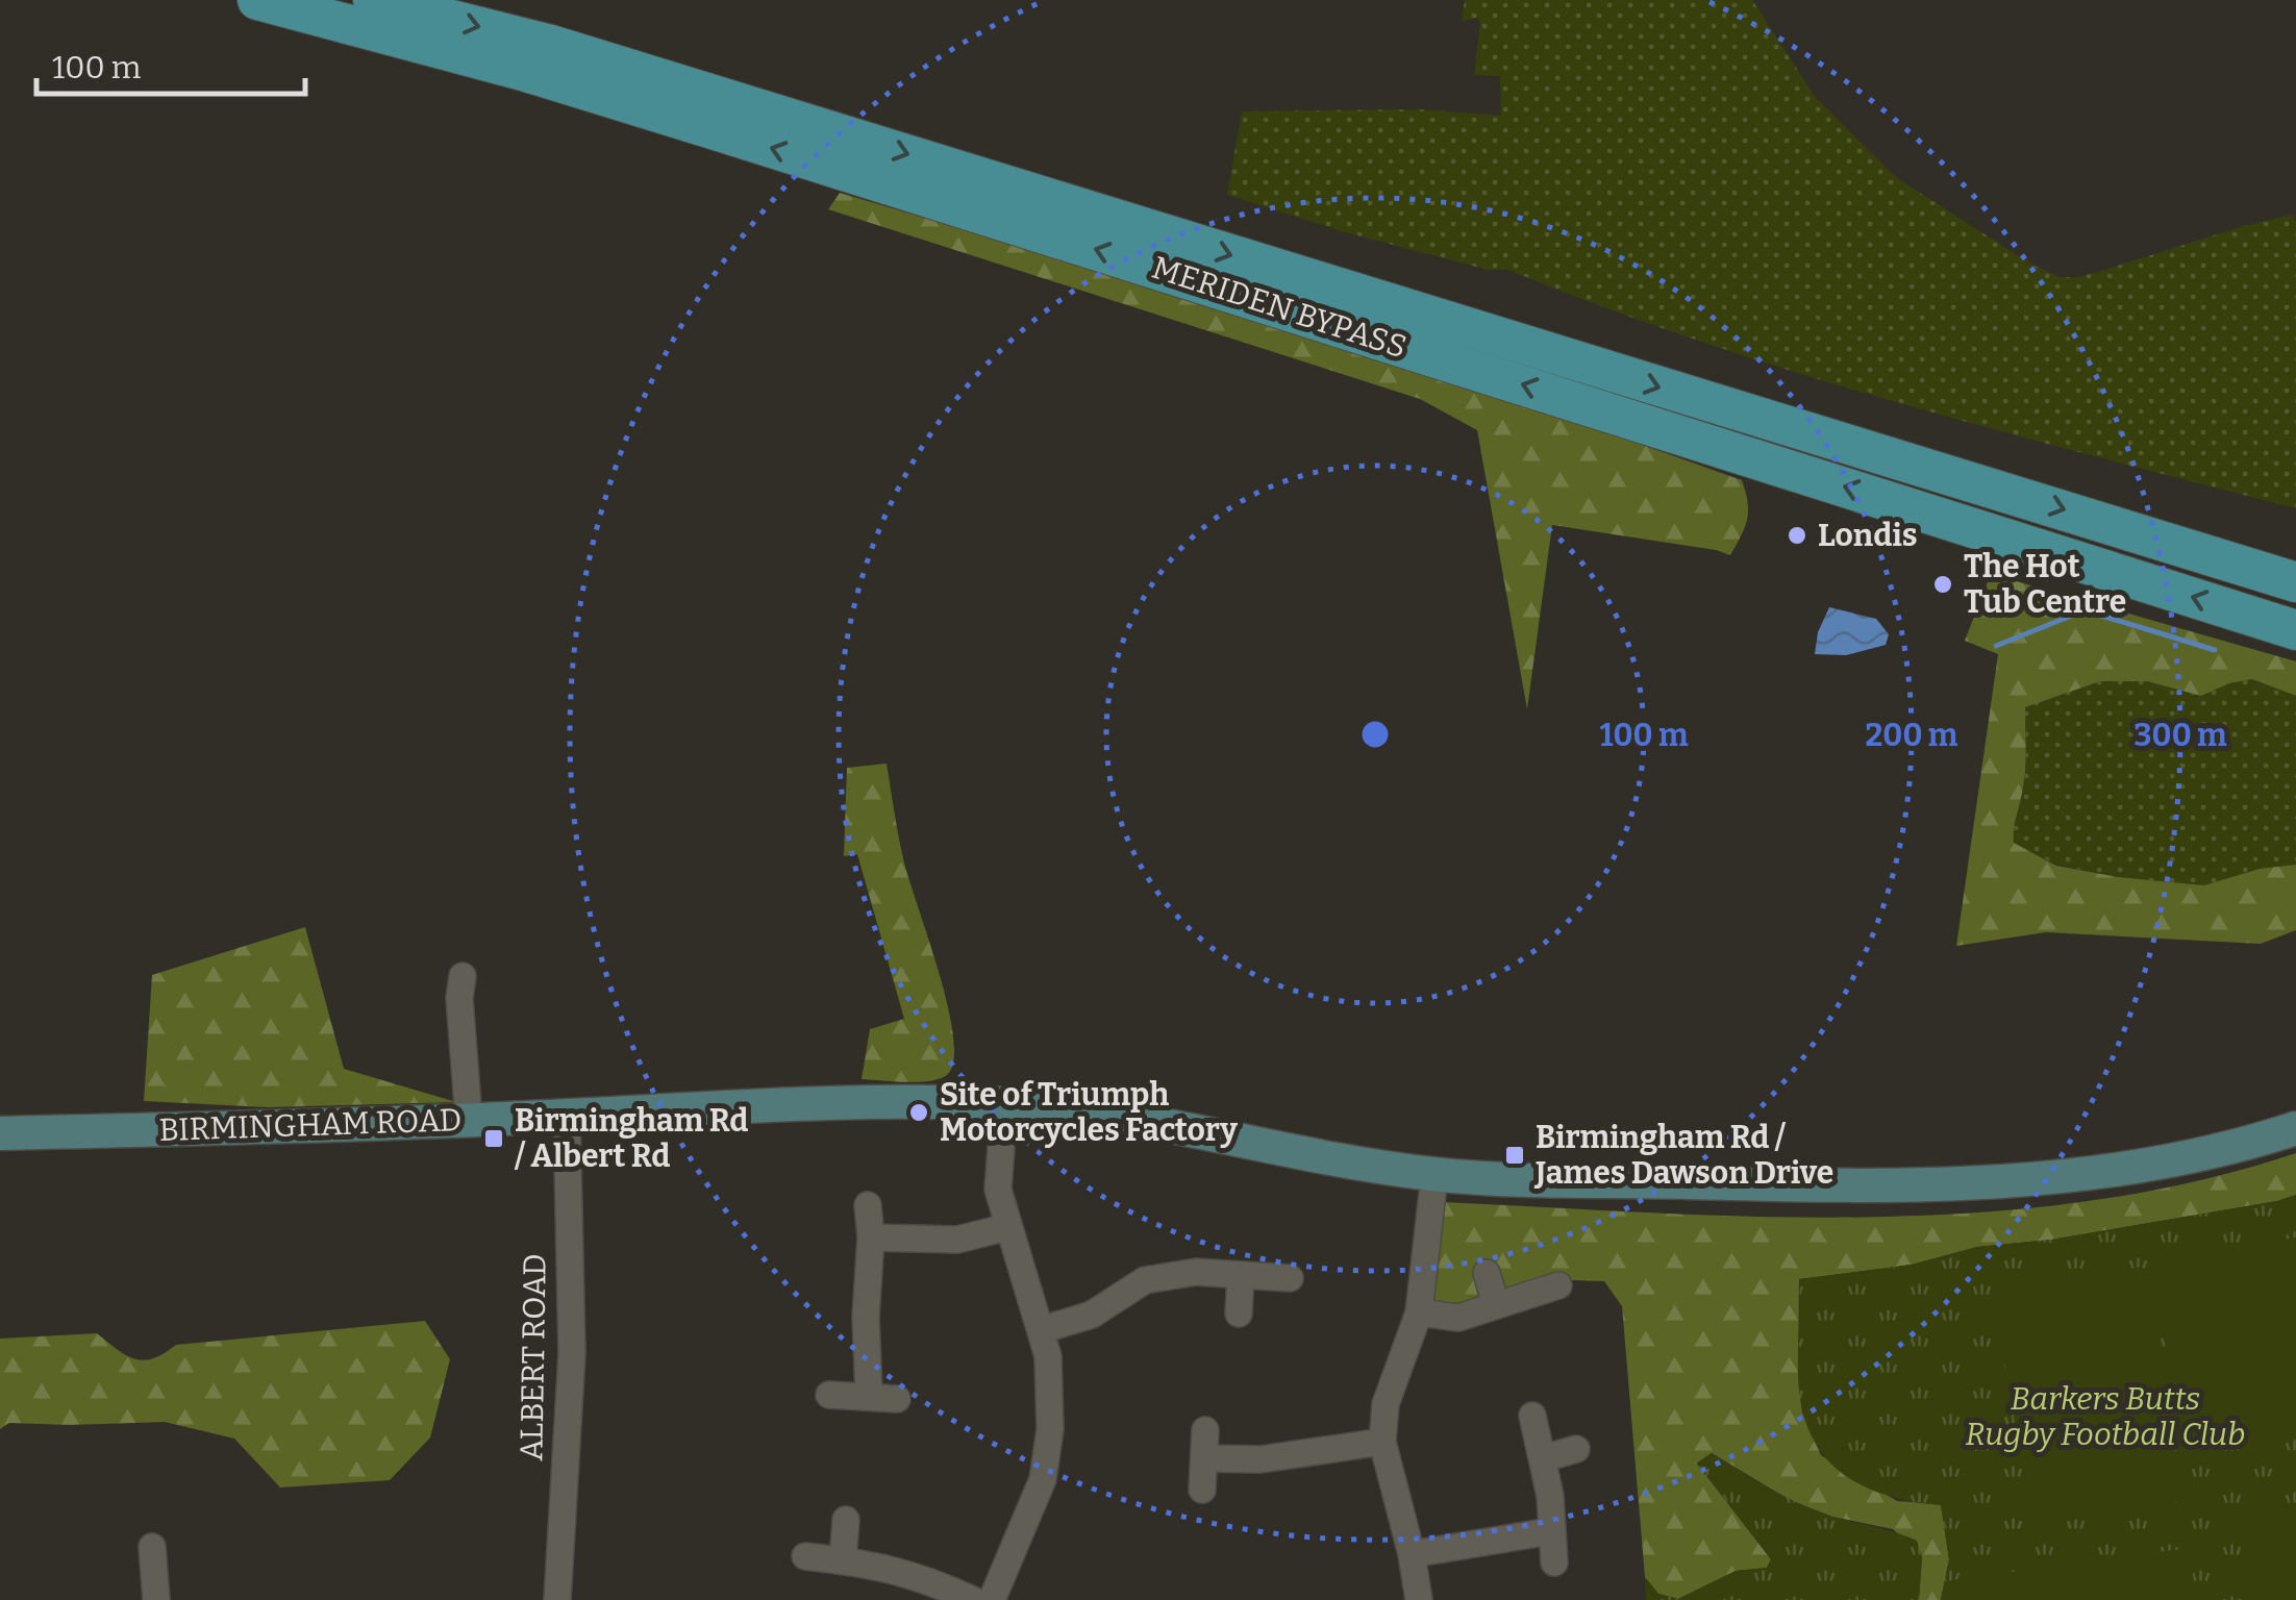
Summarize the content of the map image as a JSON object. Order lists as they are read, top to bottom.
{
  "streets": {
    "highway": ["MERIDEN BYPASS"],
    "main road": ["BIRMINGHAM ROAD"],
    "street": ["ALBERT ROAD"]
  },
  "crossings": [
    ["BIRMINGHAM ROAD", "ALBERT ROAD"]
  ],
  "parks": ["Barkers Butts Rugby Football Club"],
  "places": {
    "other": ["Londis", "The Hot Tub Centre", "Site of Triumph Motorcycles Factory"],
    "transit": ["Birmingham Rd / Albert Rd", "Birmingham Rd / James Dawson Drive"]
  },
  "scale_bar": "100 m",
  "rings": ["100 m", "200 m", "300 m"]
}
